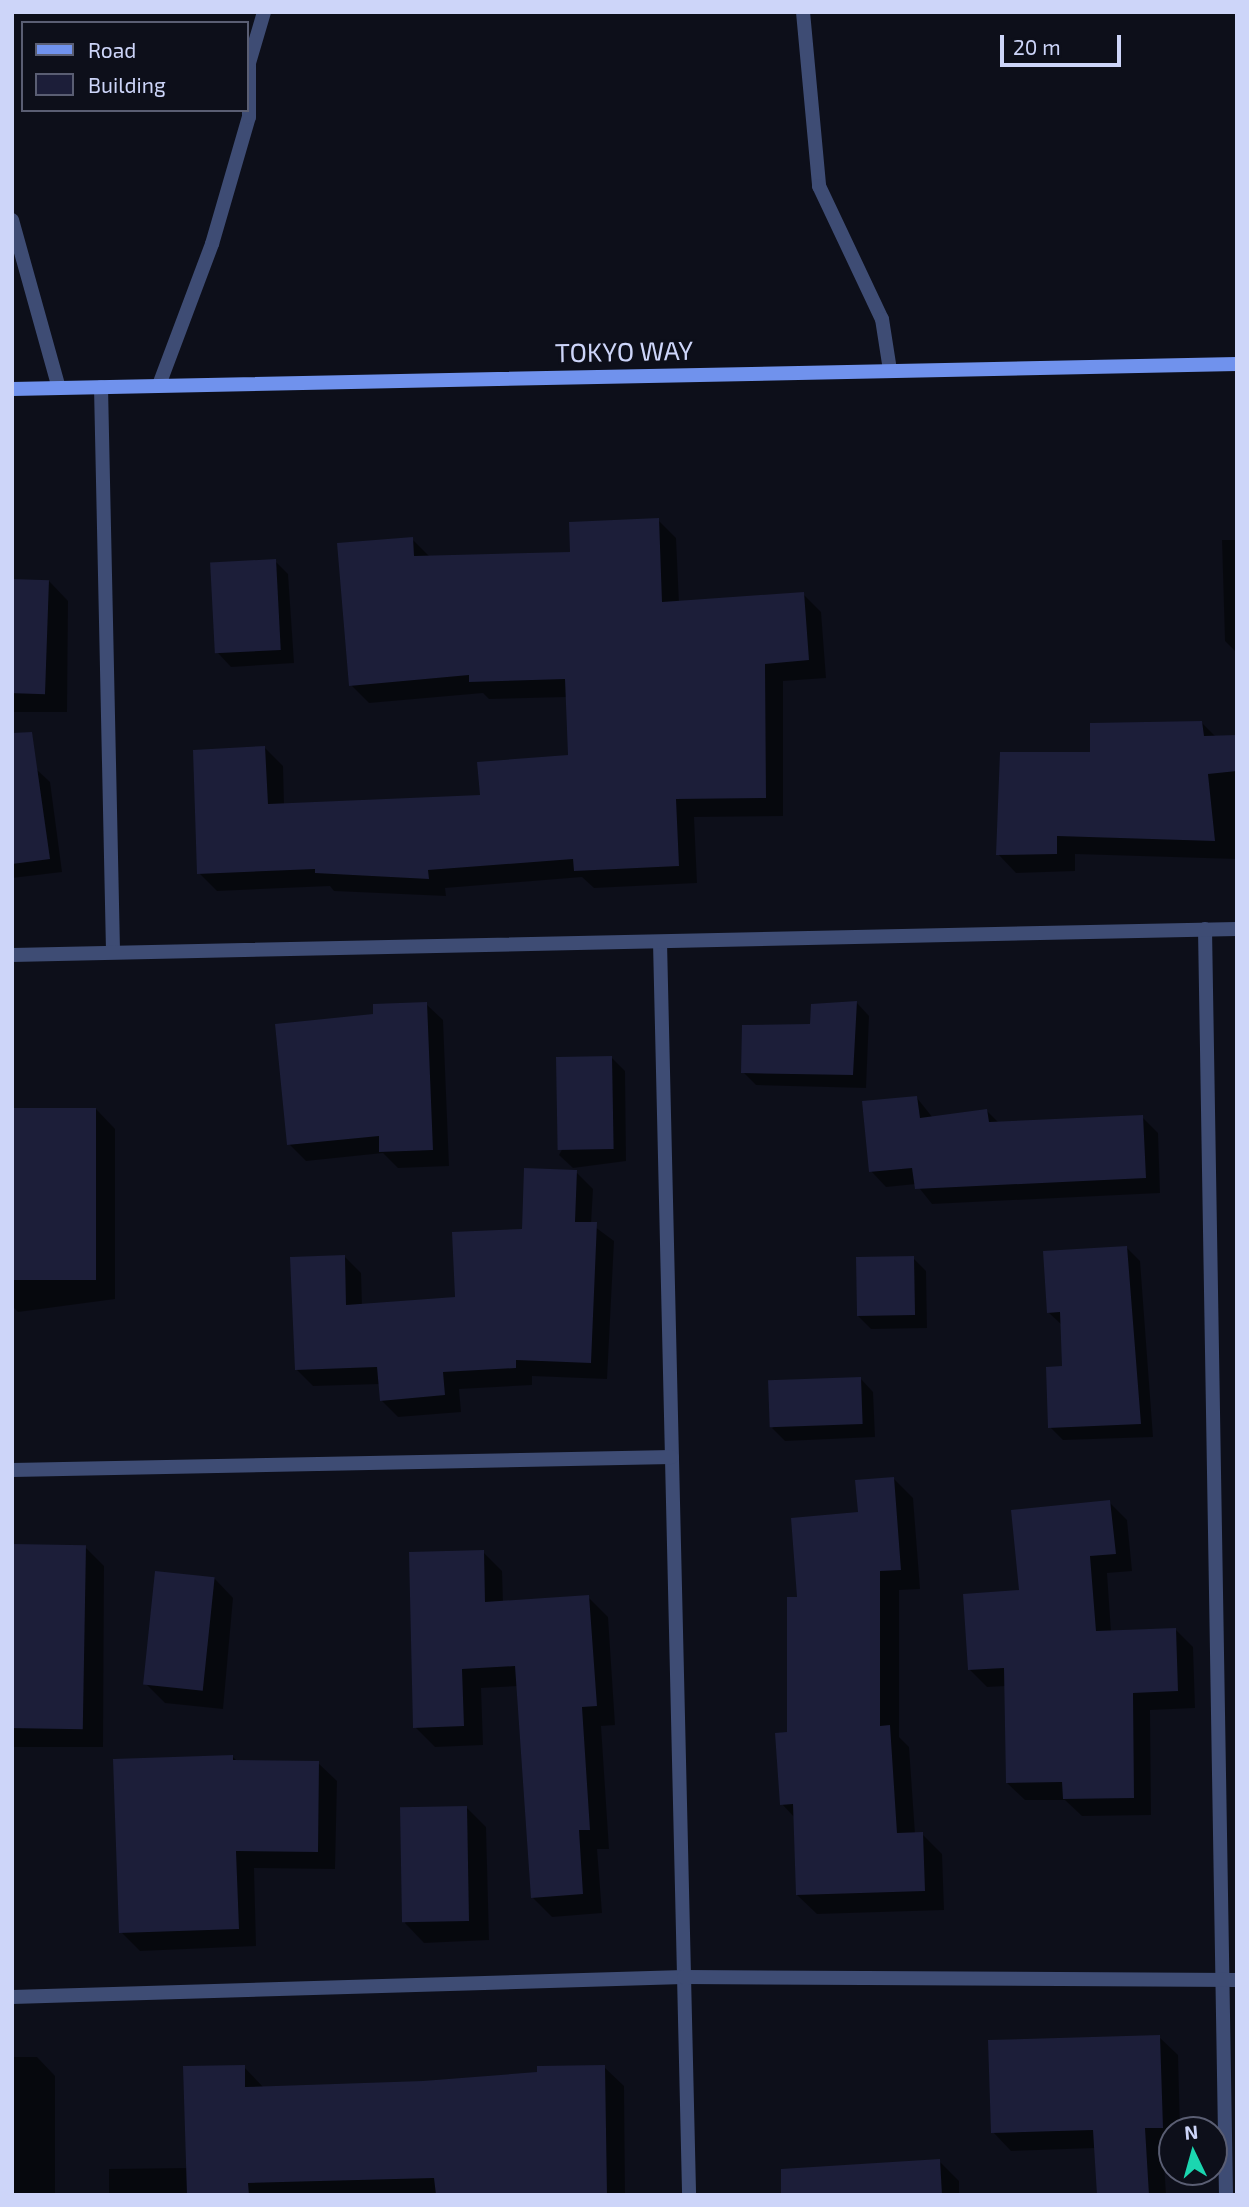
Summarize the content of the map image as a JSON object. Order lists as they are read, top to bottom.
{
  "streets": {
    "main road": ["TOKYO WAY"]
  },
  "legend": ["Road", "Building"],
  "scale_bar": "20 m",
  "north": "top"
}
